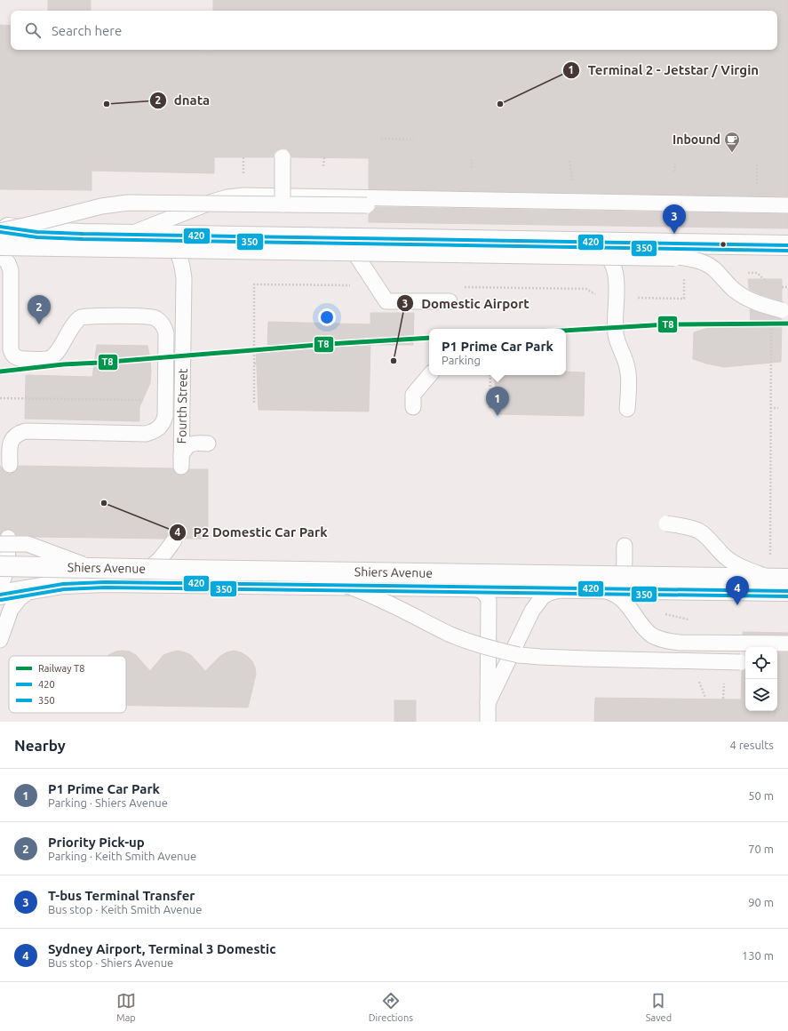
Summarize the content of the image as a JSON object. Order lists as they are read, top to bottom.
{
  "streets": {
    "street": ["Shiers Avenue"],
    "lane": ["Fourth Street"]
  },
  "places": {
    "other": [
      "dnata",
      "Terminal 2 - Jetstar / Virgin",
      "Domestic Airport",
      "P2 Domestic Car Park"
    ],
    "cafe": ["Inbound"]
  },
  "lines": ["transit line 420", "transit line 350", "rail line T8"],
  "legend": ["Railway T8", "420", "350"],
  "page": {
    "search": "Search here",
    "pins": [
      "3",
      "2",
      "1",
      "4"
    ],
    "popup": ["P1 Prime Car Park", "Parking"],
    "heading": ["Nearby", "4 results"],
    "list": [
      {
        "mark": "1",
        "name": "P1 Prime Car Park",
        "note": "Parking · Shiers Avenue",
        "value": "50 m"
      },
      {
        "mark": "2",
        "name": "Priority Pick-up",
        "note": "Parking · Keith Smith Avenue",
        "value": "70 m"
      },
      {
        "mark": "3",
        "name": "T-bus Terminal Transfer",
        "note": "Bus stop · Keith Smith Avenue",
        "value": "90 m"
      },
      {
        "mark": "4",
        "name": "Sydney Airport, Terminal 3 Domestic",
        "note": "Bus stop · Shiers Avenue",
        "value": "130 m"
      }
    ],
    "nav": ["Map", "Directions", "Saved"]
  }
}
